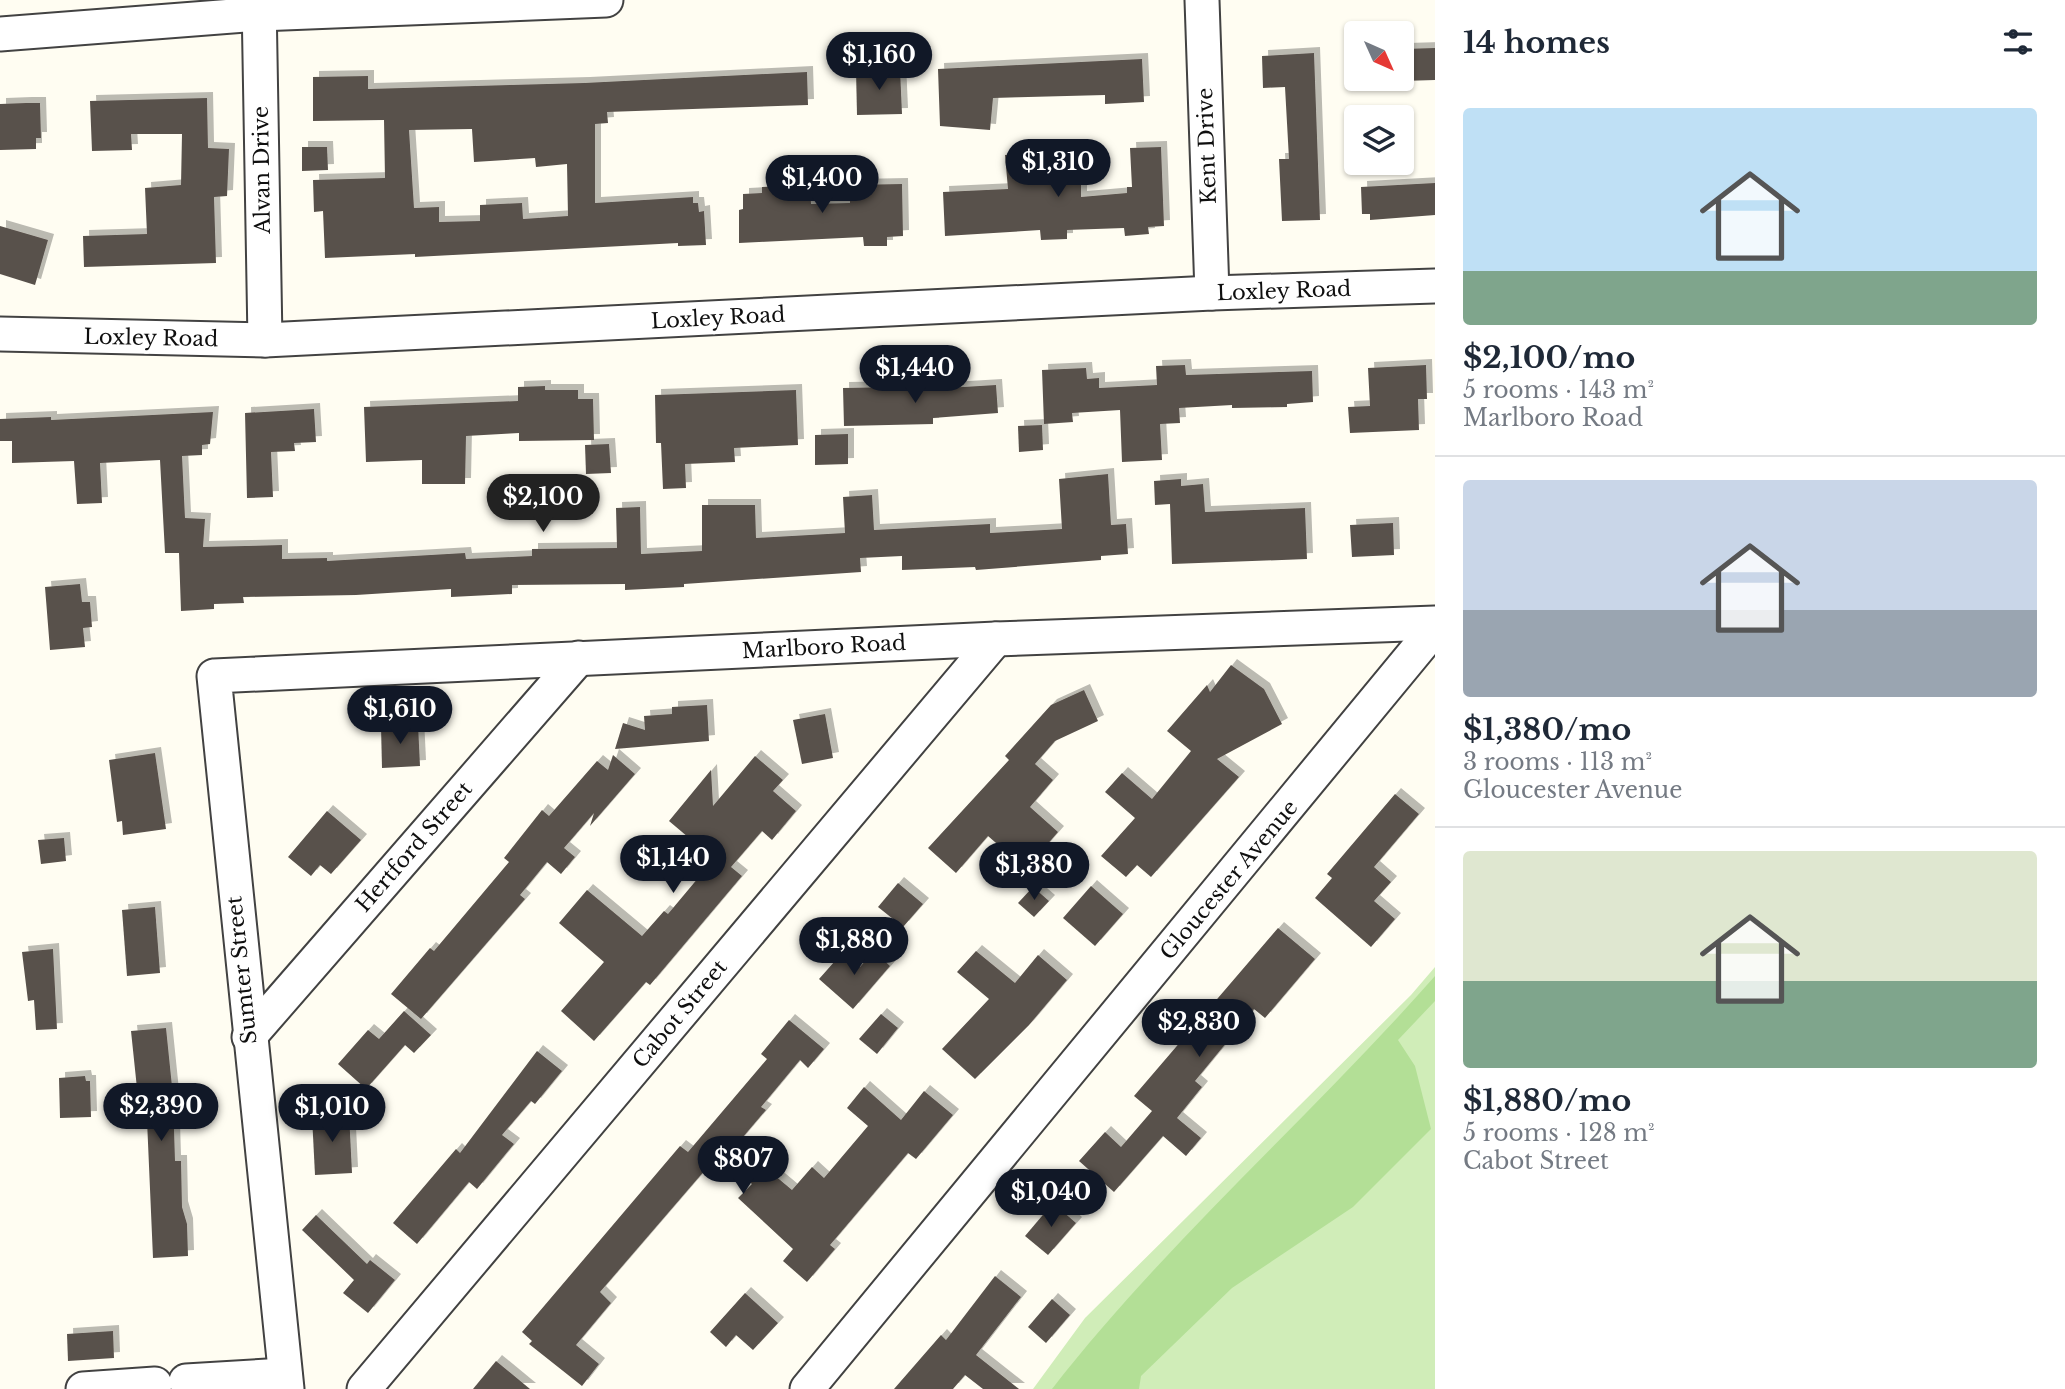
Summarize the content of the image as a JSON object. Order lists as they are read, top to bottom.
{
  "streets": {
    "street": [
      "Kent Drive",
      "Alvan Drive",
      "Loxley Road",
      "Marlboro Road",
      "Hertford Street",
      "Gloucester Avenue",
      "Sumter Street",
      "Cabot Street"
    ]
  },
  "crossings": [
    ["Kent Drive", "Loxley Road"],
    ["Alvan Drive", "Loxley Road"],
    ["Marlboro Road", "Hertford Street"],
    ["Marlboro Road", "Gloucester Avenue"],
    ["Marlboro Road", "Sumter Street"],
    ["Marlboro Road", "Cabot Street"],
    ["Hertford Street", "Sumter Street"]
  ],
  "north": "bottom right",
  "page": {
    "heading": "14 homes",
    "price": [
      "$1,160",
      "$1,310",
      "$1,400",
      "$1,440",
      "$2,100",
      "$1,610",
      "$1,140",
      "$1,380",
      "$1,880",
      "$2,830",
      "$2,390",
      "$1,010",
      "$807",
      "$1,040"
    ],
    "list": [
      {
        "name": "$2,100/mo",
        "note": "5 rooms · 143 m² · Marlboro Road"
      },
      {
        "name": "$1,380/mo",
        "note": "3 rooms · 113 m² · Gloucester Avenue"
      },
      {
        "name": "$1,880/mo",
        "note": "5 rooms · 128 m² · Cabot Street"
      }
    ]
  }
}
